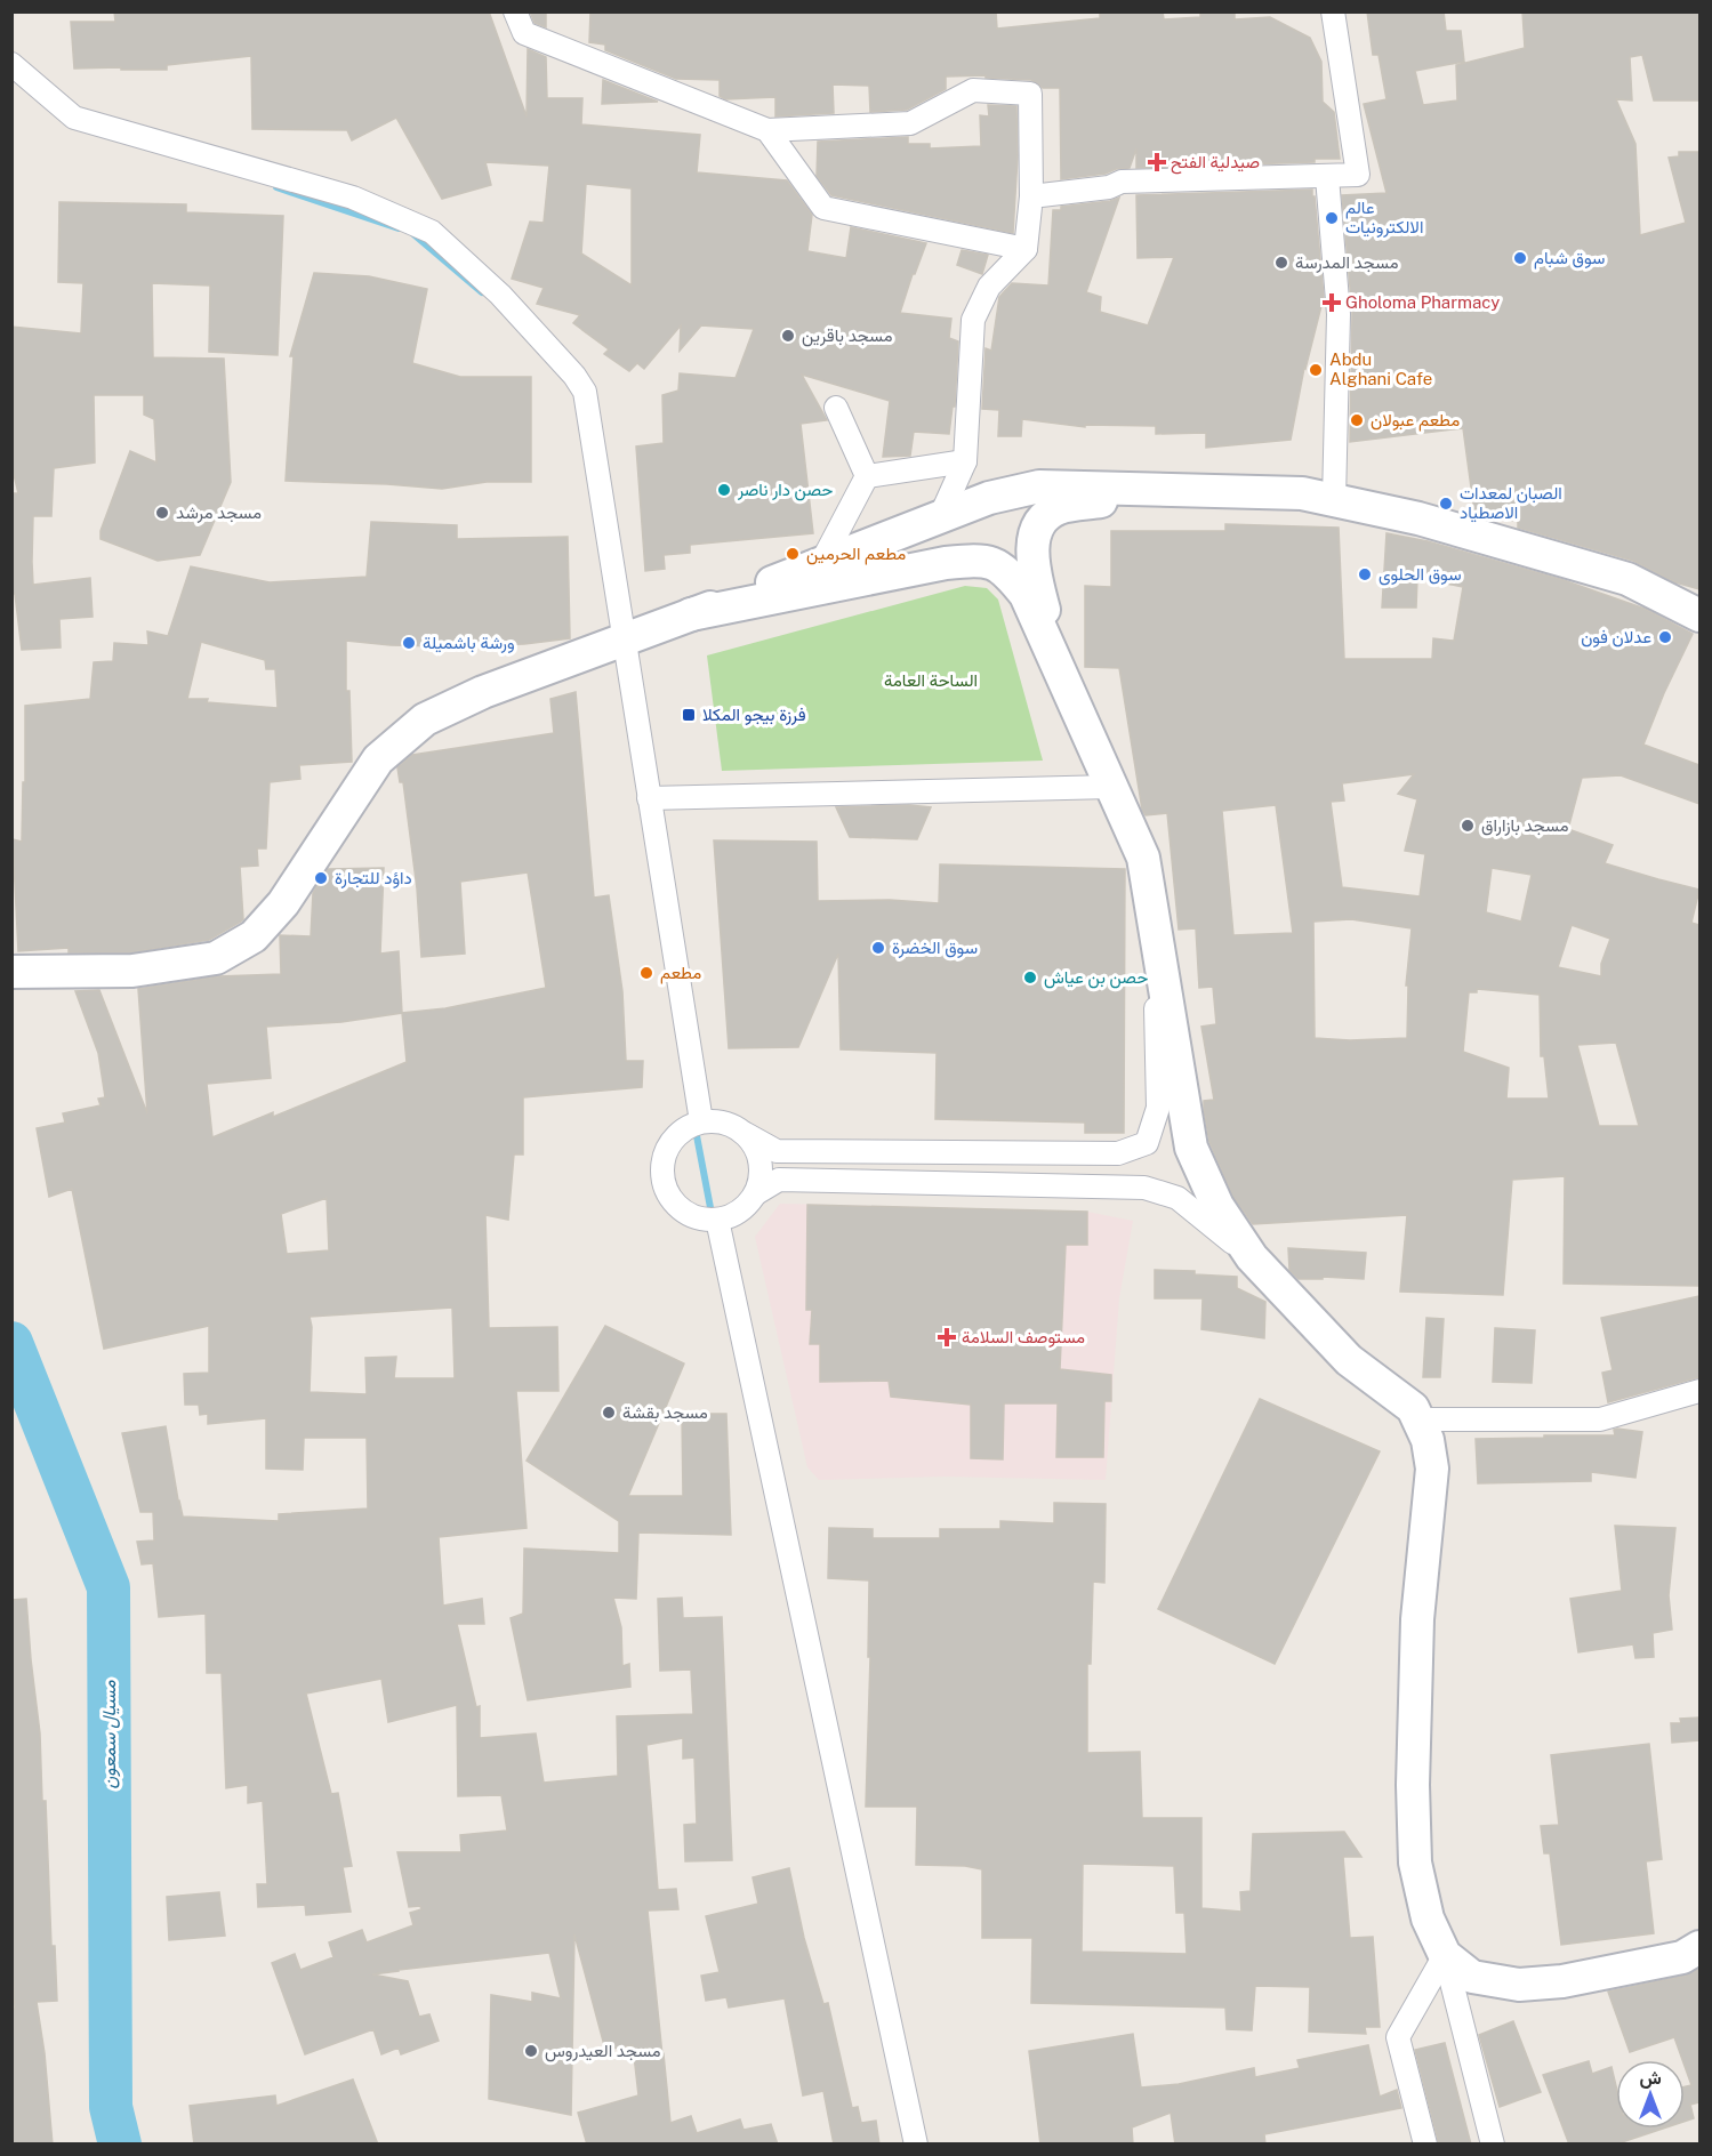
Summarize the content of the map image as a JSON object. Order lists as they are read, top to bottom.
{
  "water": ["مسيال سمعون"],
  "parks": ["الساحة العامة"],
  "places": {
    "health": ["صيدلية الفتح", "Gholoma Pharmacy", "مستوصف السلامة"],
    "other": [
      "عالم الالكترونيات",
      "سوق شبام",
      "مسجد المدرسة",
      "مسجد باقرين",
      "Abdu Alghani Cafe",
      "مطعم عبولان",
      "حصن دار ناصر",
      "الصبان لمعدات الاصطياد",
      "مسجد مرشد",
      "مطعم الحرمين",
      "سوق الحلوى",
      "عدلان فون",
      "ورشة باشميلة",
      "مسجد بازاراق",
      "داؤد للتجارة",
      "سوق الخضرة",
      "مطعم",
      "حصن بن عياش",
      "مسجد بقشة",
      "مسجد العيدروس"
    ],
    "transit": ["فرزة بيجو المكلا"]
  },
  "north": "top"
}
